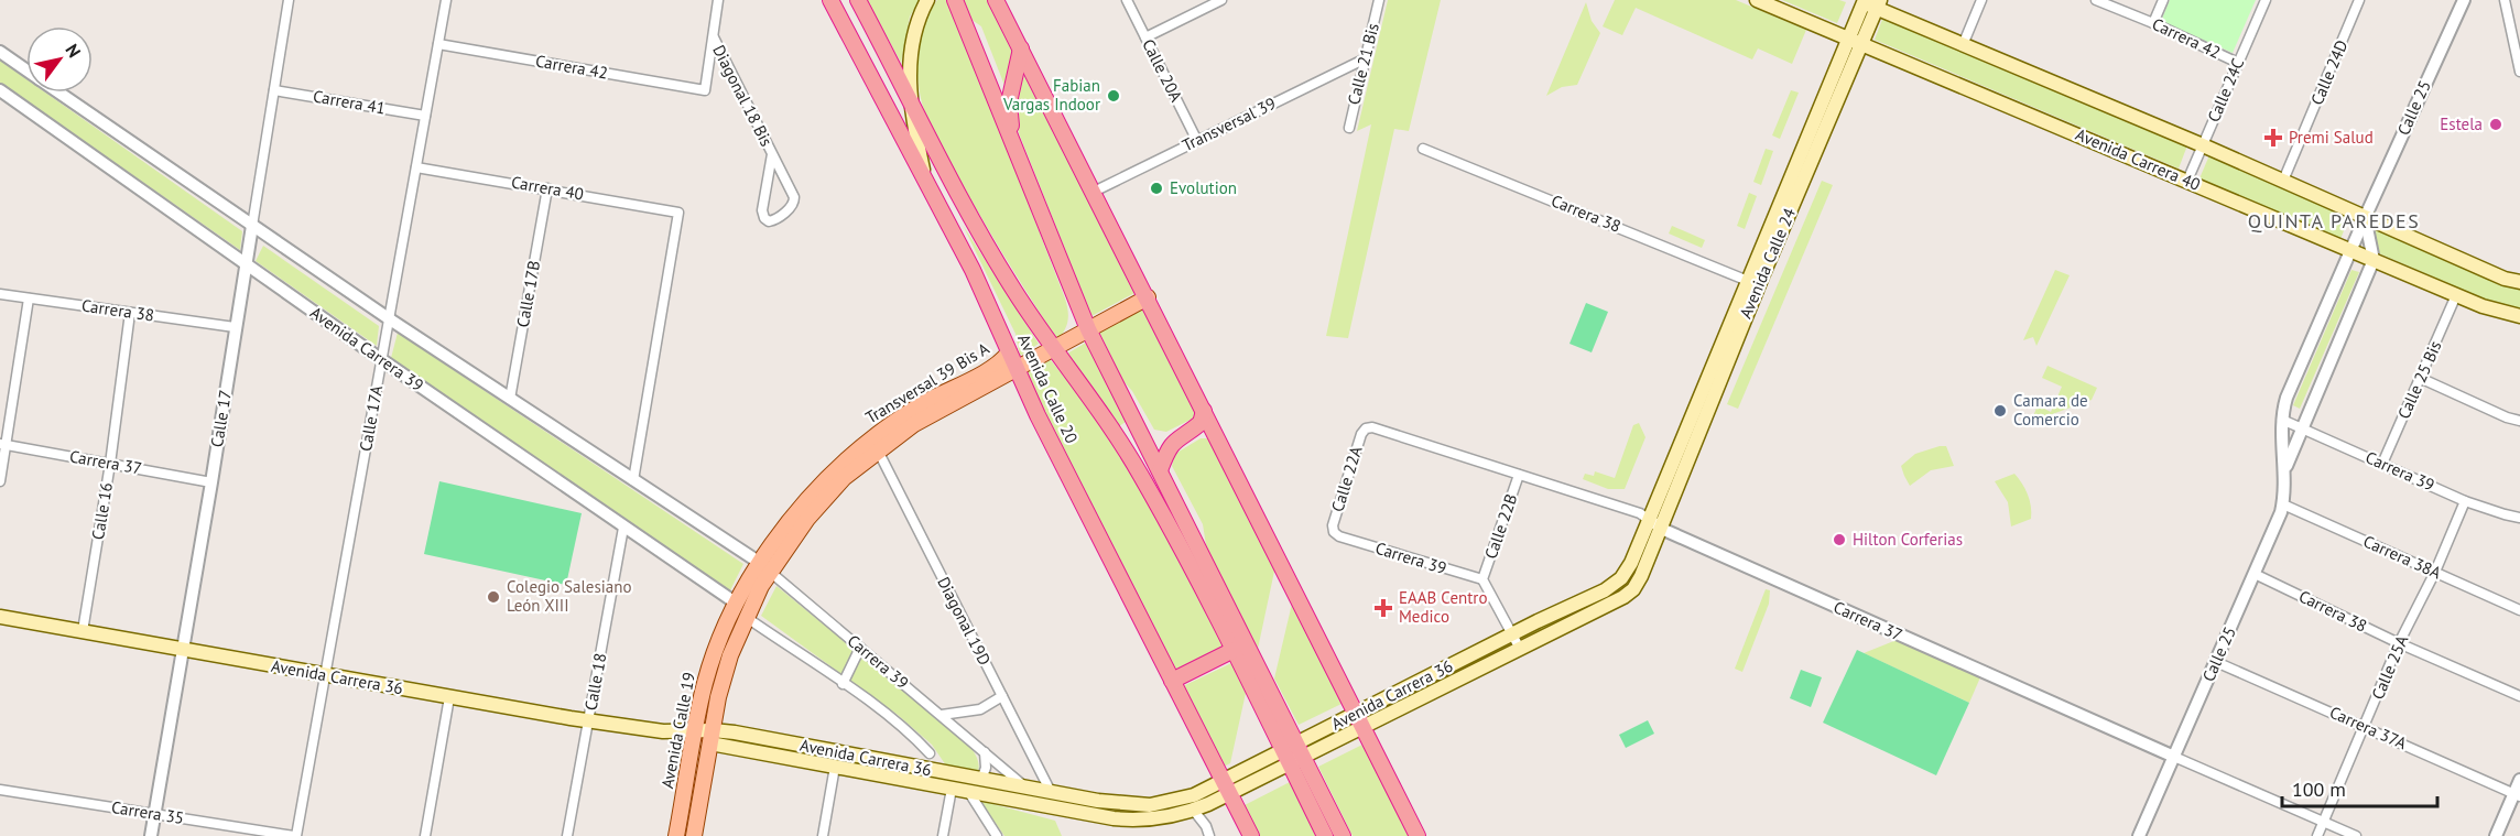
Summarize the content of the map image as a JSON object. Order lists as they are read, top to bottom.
{
  "streets": {
    "highway": ["Avenida Calle 20"],
    "main road": [
      "Avenida Carrera 40",
      "Avenida Calle 24",
      "Transversal 39 Bis A",
      "Avenida Carrera 36",
      "Avenida Calle 19"
    ],
    "street": [
      "Carrera 42",
      "Calle 21 Bis",
      "Calle 20A",
      "Calle 24D",
      "Calle 24C",
      "Diagonal 18 Bis",
      "Carrera 41",
      "Calle 25",
      "Transversal 39",
      "Carrera 40",
      "Carrera 38",
      "Calle 17B",
      "Avenida Carrera 39",
      "Calle 25 Bis",
      "Calle 17",
      "Calle 17A",
      "Carrera 37",
      "Carrera 39",
      "Calle 22A",
      "Calle 16",
      "Calle 22B",
      "Carrera 38A",
      "Diagonal 19D",
      "Calle 25A",
      "Calle 18",
      "Carrera 37A",
      "Carrera 35"
    ]
  },
  "crossings": [
    ["Carrera 42", "Calle 24C"],
    ["Carrera 42", "Diagonal 18 Bis"],
    ["Carrera 42", "Calle 17A"],
    ["Calle 21 Bis", "Transversal 39"],
    ["Calle 20A", "Transversal 39"],
    ["Calle 24C", "Avenida Carrera 40"],
    ["Carrera 41", "Calle 17"],
    ["Carrera 41", "Calle 17A"],
    ["Calle 25", "Avenida Carrera 40"],
    ["Calle 25", "Carrera 38"],
    ["Calle 25", "Carrera 37"],
    ["Calle 25", "Carrera 39"],
    ["Calle 25", "Carrera 38A"],
    ["Calle 25", "Carrera 37A"],
    ["Avenida Carrera 40", "Avenida Calle 24"],
    ["Avenida Carrera 40", "Calle 25 Bis"],
    ["Carrera 40", "Calle 17B"],
    ["Carrera 40", "Calle 17A"],
    ["Carrera 38", "Avenida Calle 24"],
    ["Carrera 38", "Calle 17"],
    ["Carrera 38", "Calle 16"],
    ["Carrera 38", "Calle 25A"],
    ["Avenida Calle 24", "Carrera 37"],
    ["Avenida Calle 24", "Avenida Carrera 36"],
    ["Avenida Carrera 39", "Calle 17"],
    ["Avenida Carrera 39", "Calle 17A"],
    ["Avenida Carrera 39", "Calle 18"],
    ["Avenida Carrera 39", "Avenida Calle 19"],
    ["Calle 25 Bis", "Carrera 39"],
    ["Transversal 39 Bis A", "Avenida Calle 20"],
    ["Transversal 39 Bis A", "Carrera 39"],
    ["Transversal 39 Bis A", "Diagonal 19D"],
    ["Transversal 39 Bis A", "Avenida Calle 19"],
    ["Avenida Calle 20", "Avenida Carrera 36"],
    ["Calle 17", "Carrera 37"],
    ["Calle 17", "Avenida Carrera 36"],
    ["Calle 17", "Carrera 35"],
    ["Calle 17A", "Avenida Carrera 36"],
    ["Calle 17A", "Carrera 35"],
    ["Carrera 37", "Calle 22A"],
    ["Carrera 37", "Calle 16"],
    ["Carrera 37", "Calle 22B"],
    ["Carrera 37", "Calle 25A"],
    ["Carrera 37", "Avenida Carrera 36"],
    ["Carrera 39", "Calle 22A"],
    ["Carrera 39", "Calle 22B"],
    ["Carrera 39", "Calle 25A"],
    ["Carrera 39", "Avenida Carrera 36"],
    ["Carrera 39", "Avenida Calle 19"],
    ["Calle 16", "Avenida Carrera 36"],
    ["Calle 22B", "Avenida Carrera 36"],
    ["Carrera 38A", "Calle 25A"],
    ["Diagonal 19D", "Avenida Carrera 36"],
    ["Calle 25A", "Carrera 37A"],
    ["Avenida Carrera 36", "Calle 18"],
    ["Avenida Carrera 36", "Avenida Calle 19"]
  ],
  "districts": ["QUINTA PAREDES"],
  "places": {
    "other": [
      "Fabian Vargas Indoor",
      "Estela",
      "Evolution",
      "Camara de Comercio",
      "Hilton Corferias",
      "Colegio Salesiano León XIII"
    ],
    "health": ["Premi Salud", "EAAB Centro Medico"]
  },
  "scale_bar": "100 m",
  "north": "top right"
}
